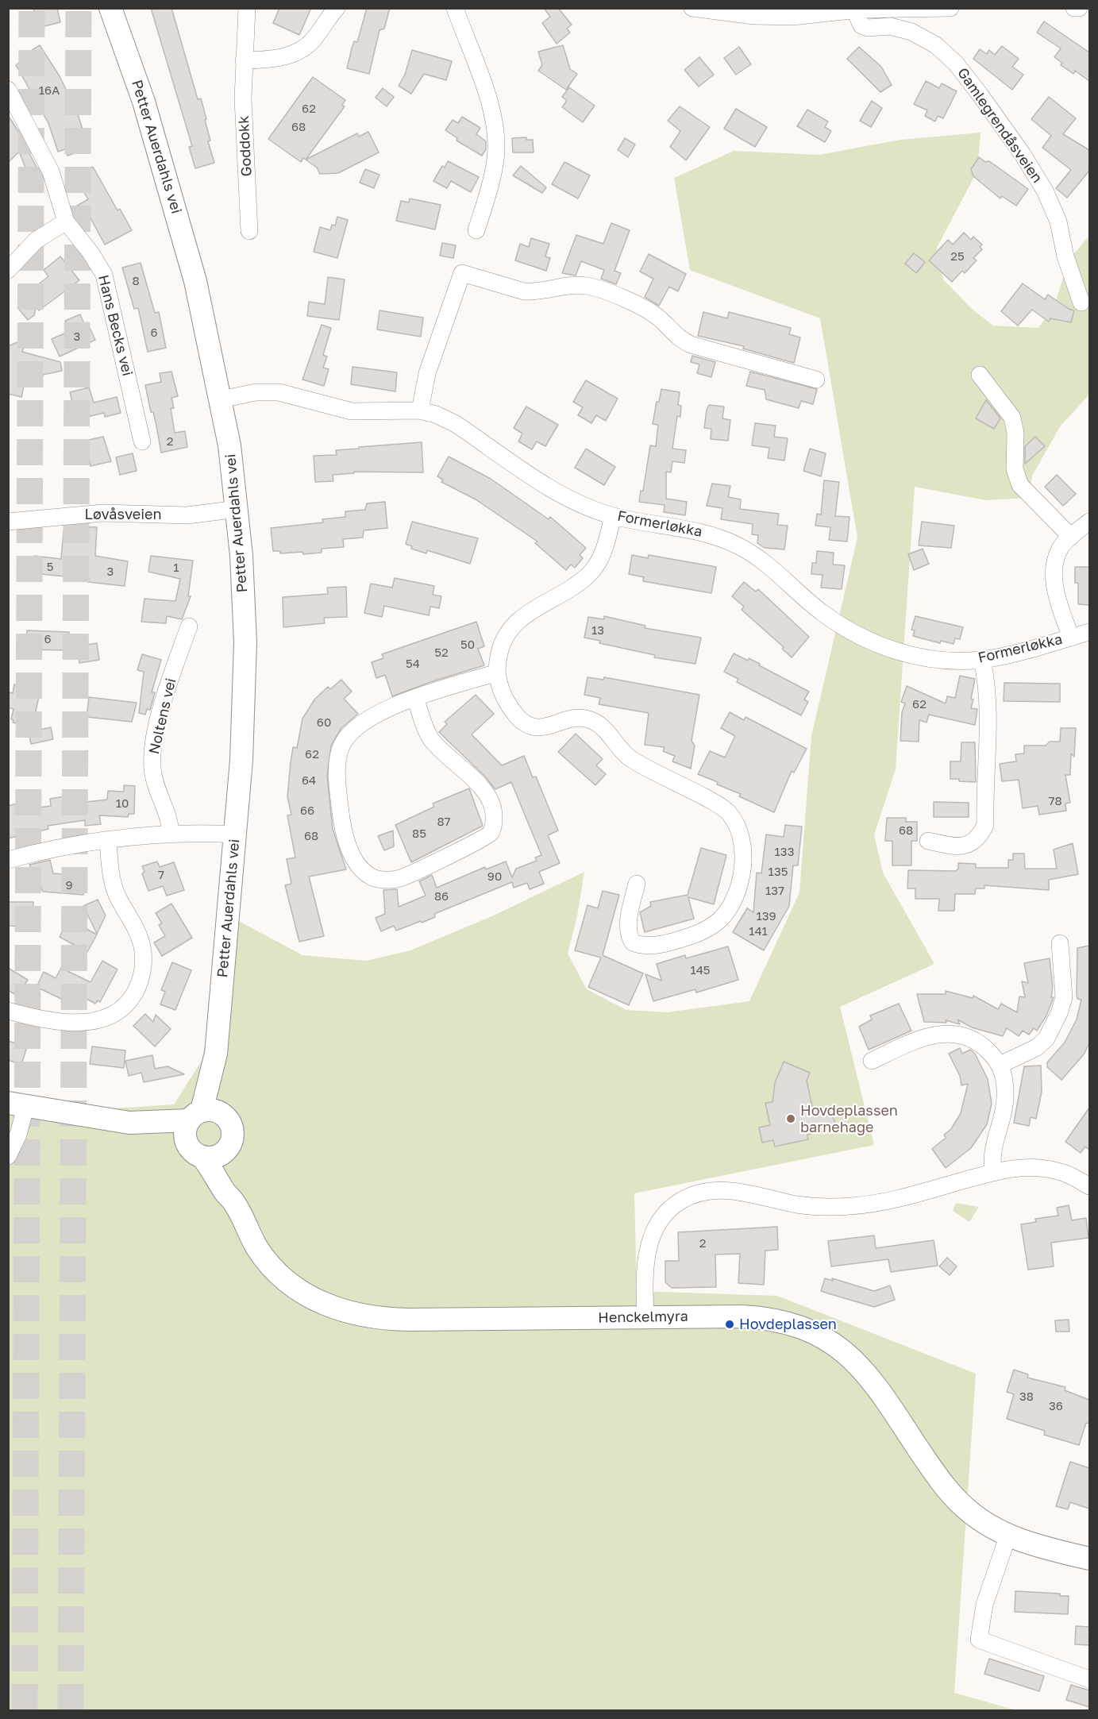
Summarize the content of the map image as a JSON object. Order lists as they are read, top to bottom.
{
  "streets": {
    "street": [
      "Gamlegrendåsveien",
      "Goddokk",
      "Petter Auerdahls vei",
      "Hans Becks vei",
      "Løvåsveien",
      "Formerløkka",
      "Noltens vei",
      "Henckelmyra"
    ]
  },
  "crossings": [
    ["Petter Auerdahls vei", "Løvåsveien"],
    ["Petter Auerdahls vei", "Formerløkka"],
    ["Petter Auerdahls vei", "Henckelmyra"]
  ],
  "places": ["Hovdeplassen barnehage", "Hovdeplassen"],
  "house_numbers": [
    "16A",
    "62",
    "68",
    "25",
    "8",
    "6",
    "3",
    "2",
    "5",
    "1",
    "3",
    "13",
    "6",
    "50",
    "52",
    "54",
    "62",
    "60",
    "62",
    "64",
    "78",
    "10",
    "66",
    "87",
    "68",
    "85",
    "68",
    "133",
    "135",
    "7",
    "90",
    "9",
    "137",
    "86",
    "139",
    "141",
    "145",
    "2",
    "38",
    "36"
  ]
}
